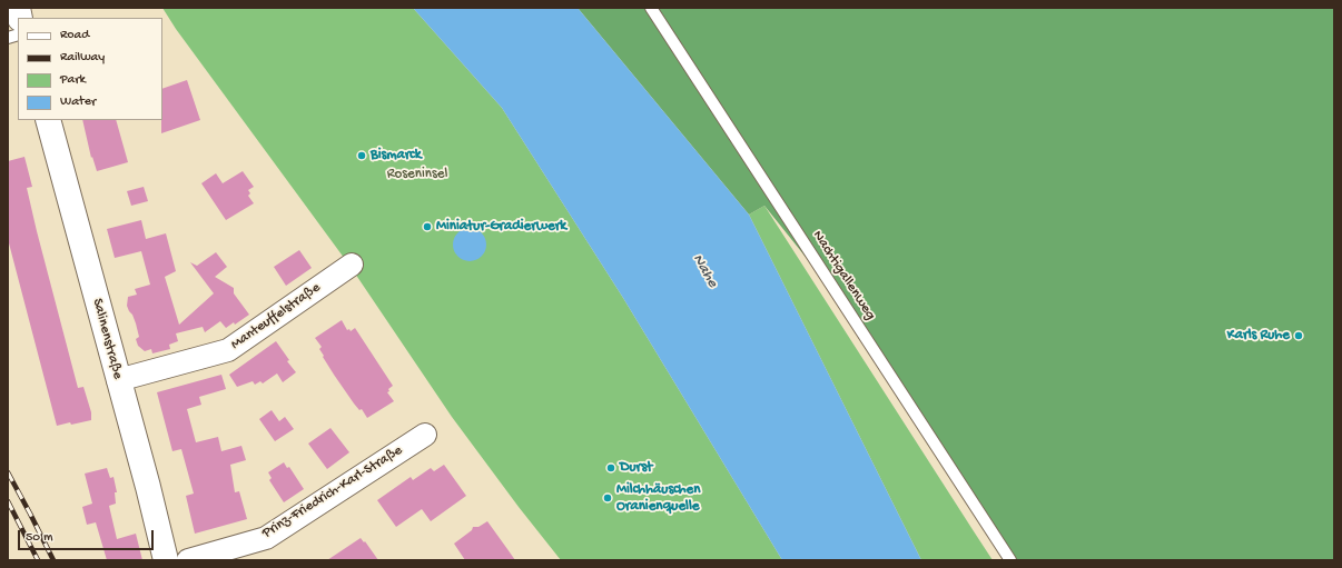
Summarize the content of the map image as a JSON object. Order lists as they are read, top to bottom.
{
  "streets": {
    "main road": ["Salinenstraße"],
    "street": ["Manteuffelstraße", "Prinz-Friedrich-Karl-Straße"],
    "lane": ["Nachtigallenweg"]
  },
  "crossings": [
    ["Manteuffelstraße", "Salinenstraße"]
  ],
  "water": ["Nahe"],
  "parks": ["Roseninsel"],
  "places": [
    "Bismarck",
    "Miniatur-Gradierwerk",
    "Karls Ruhe",
    "Durst",
    "Milchhäuschen Oranienquelle"
  ],
  "legend": [
    "Road",
    "Railway",
    "Park",
    "Water"
  ],
  "scale_bar": "50 m"
}
